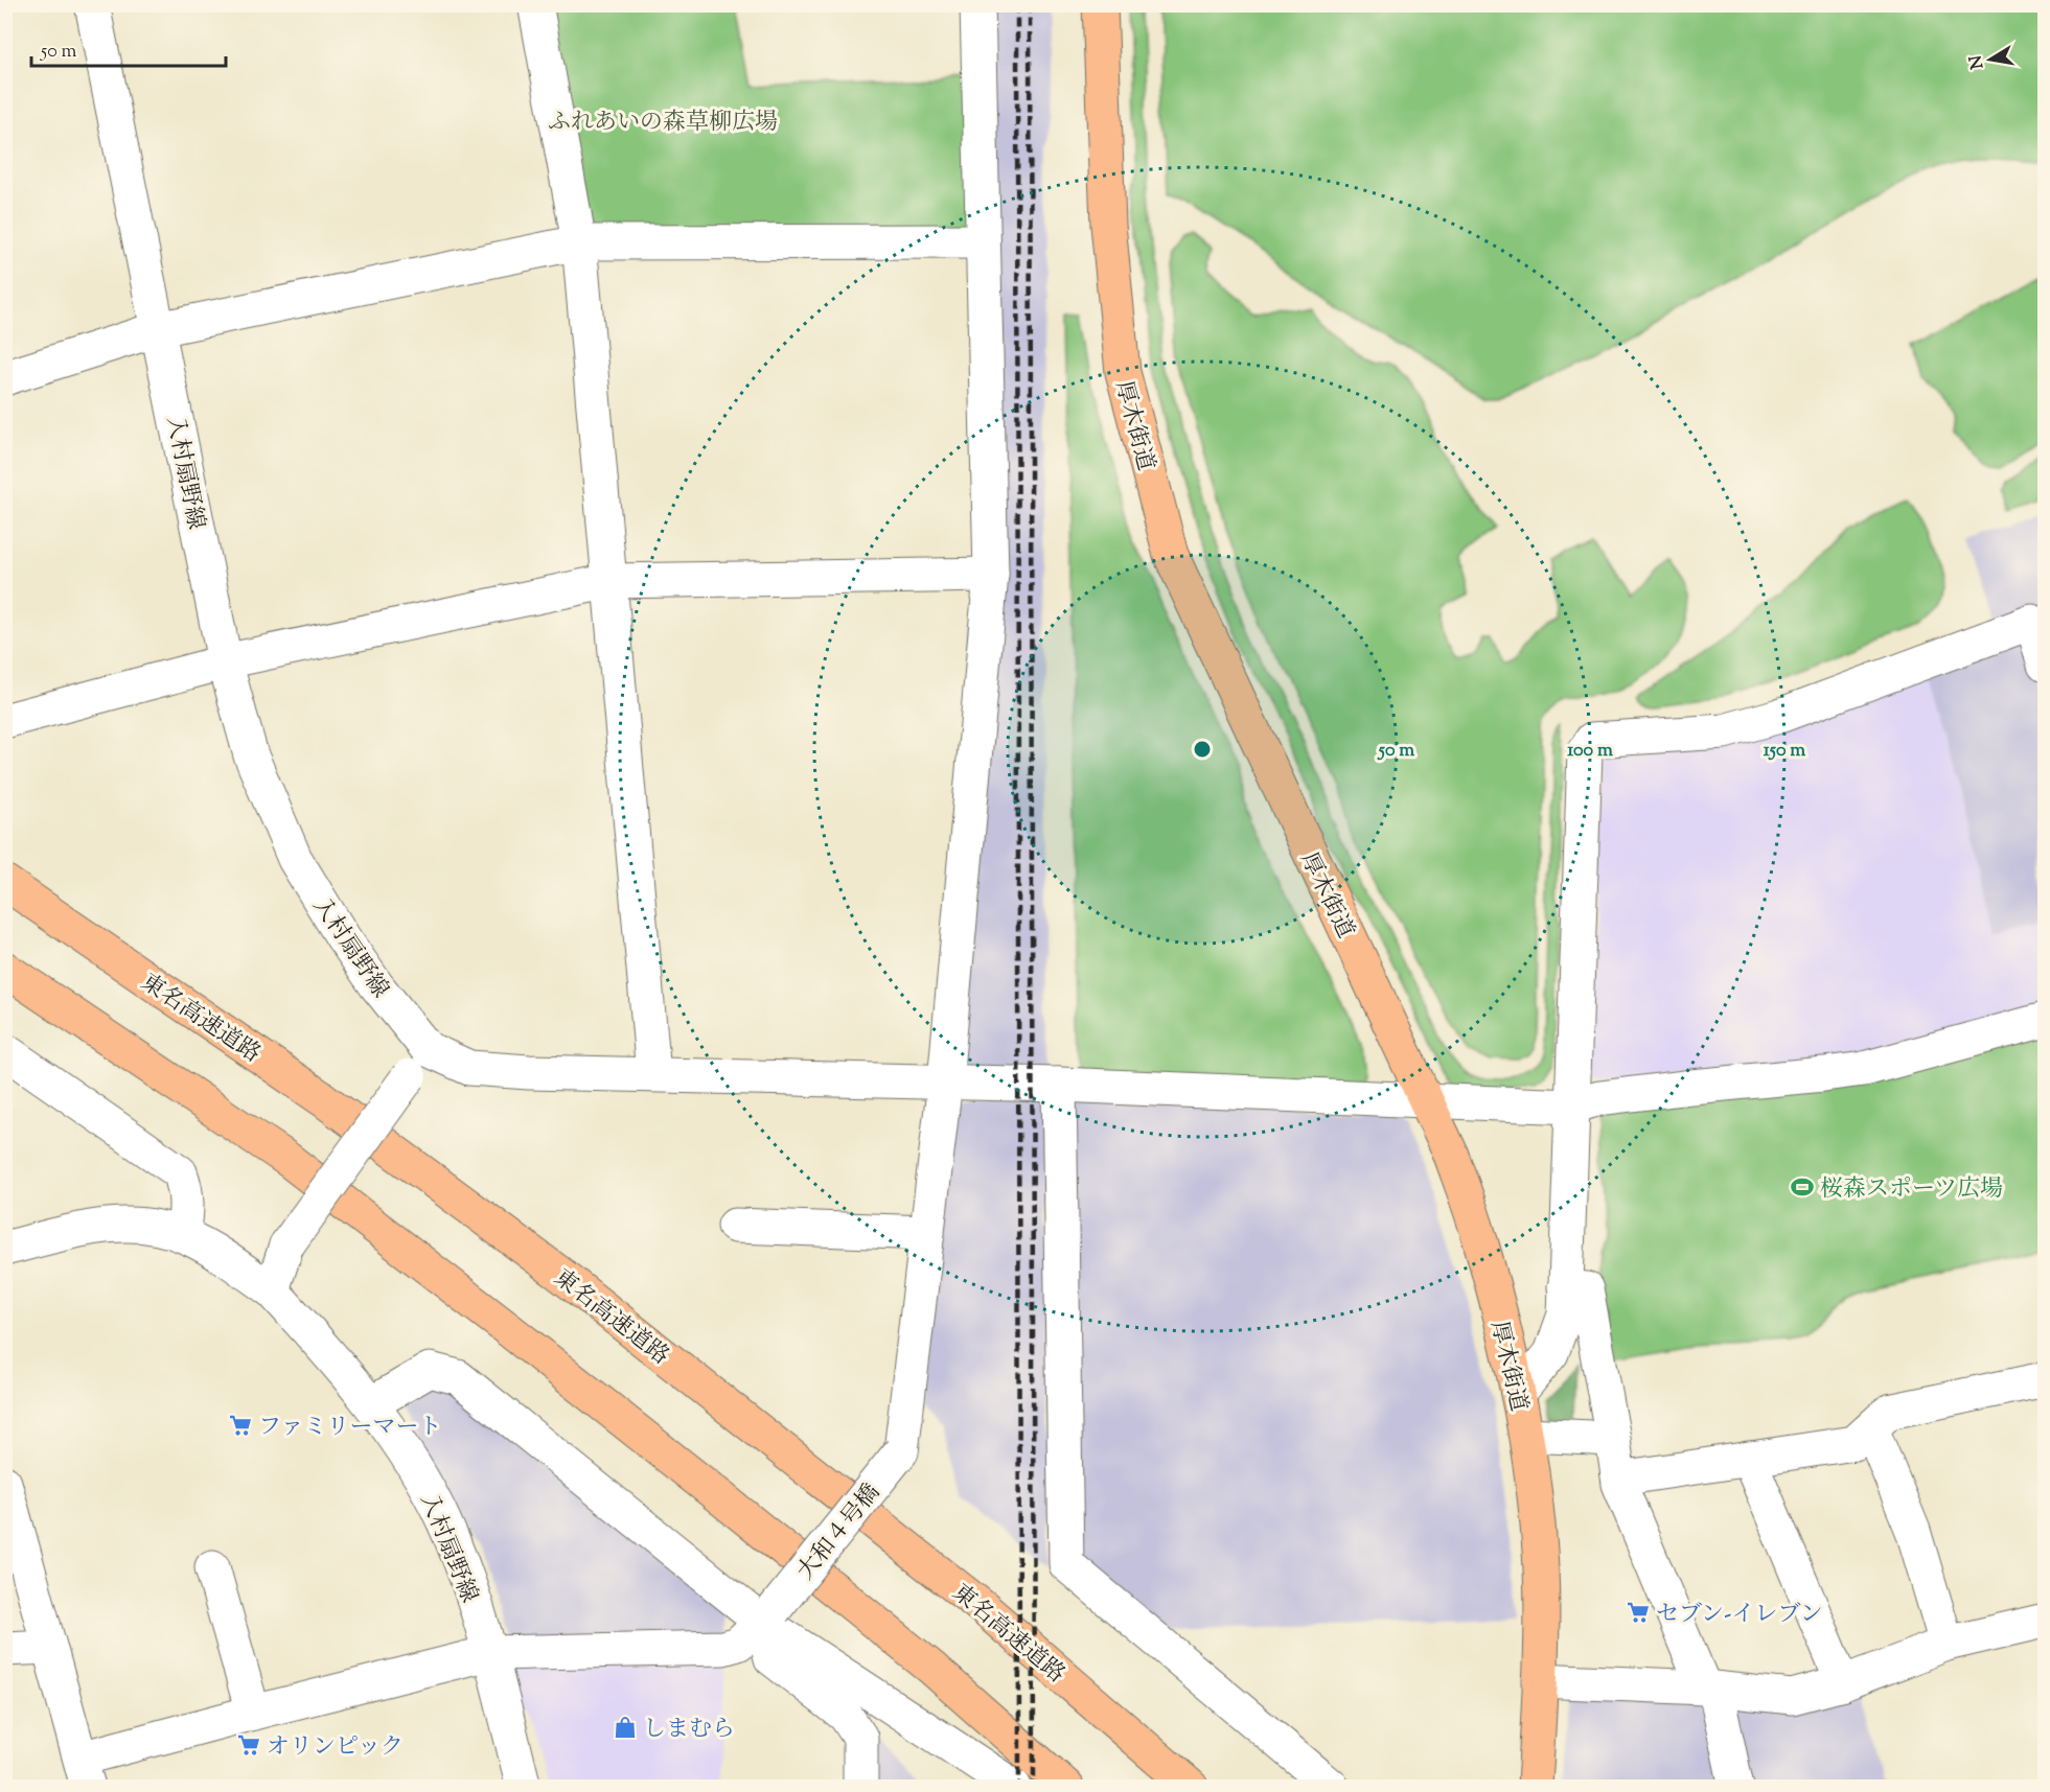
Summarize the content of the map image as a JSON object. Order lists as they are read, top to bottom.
{
  "streets": {
    "main road": ["厚木街道", "東名高速道路"],
    "street": ["入村扇野線", "大和４号橋"]
  },
  "crossings": [
    ["入村扇野線", "大和４号橋"]
  ],
  "parks": ["ふれあいの森草柳広場"],
  "places": {
    "sports": ["桜森スポーツ広場"],
    "supermarket": ["ファミリーマート", "セブン-イレブン", "オリンピック"],
    "shop": ["しまむら"]
  },
  "scale_bar": "50 m",
  "north": "left",
  "rings": ["50 m", "100 m", "150 m"]
}
